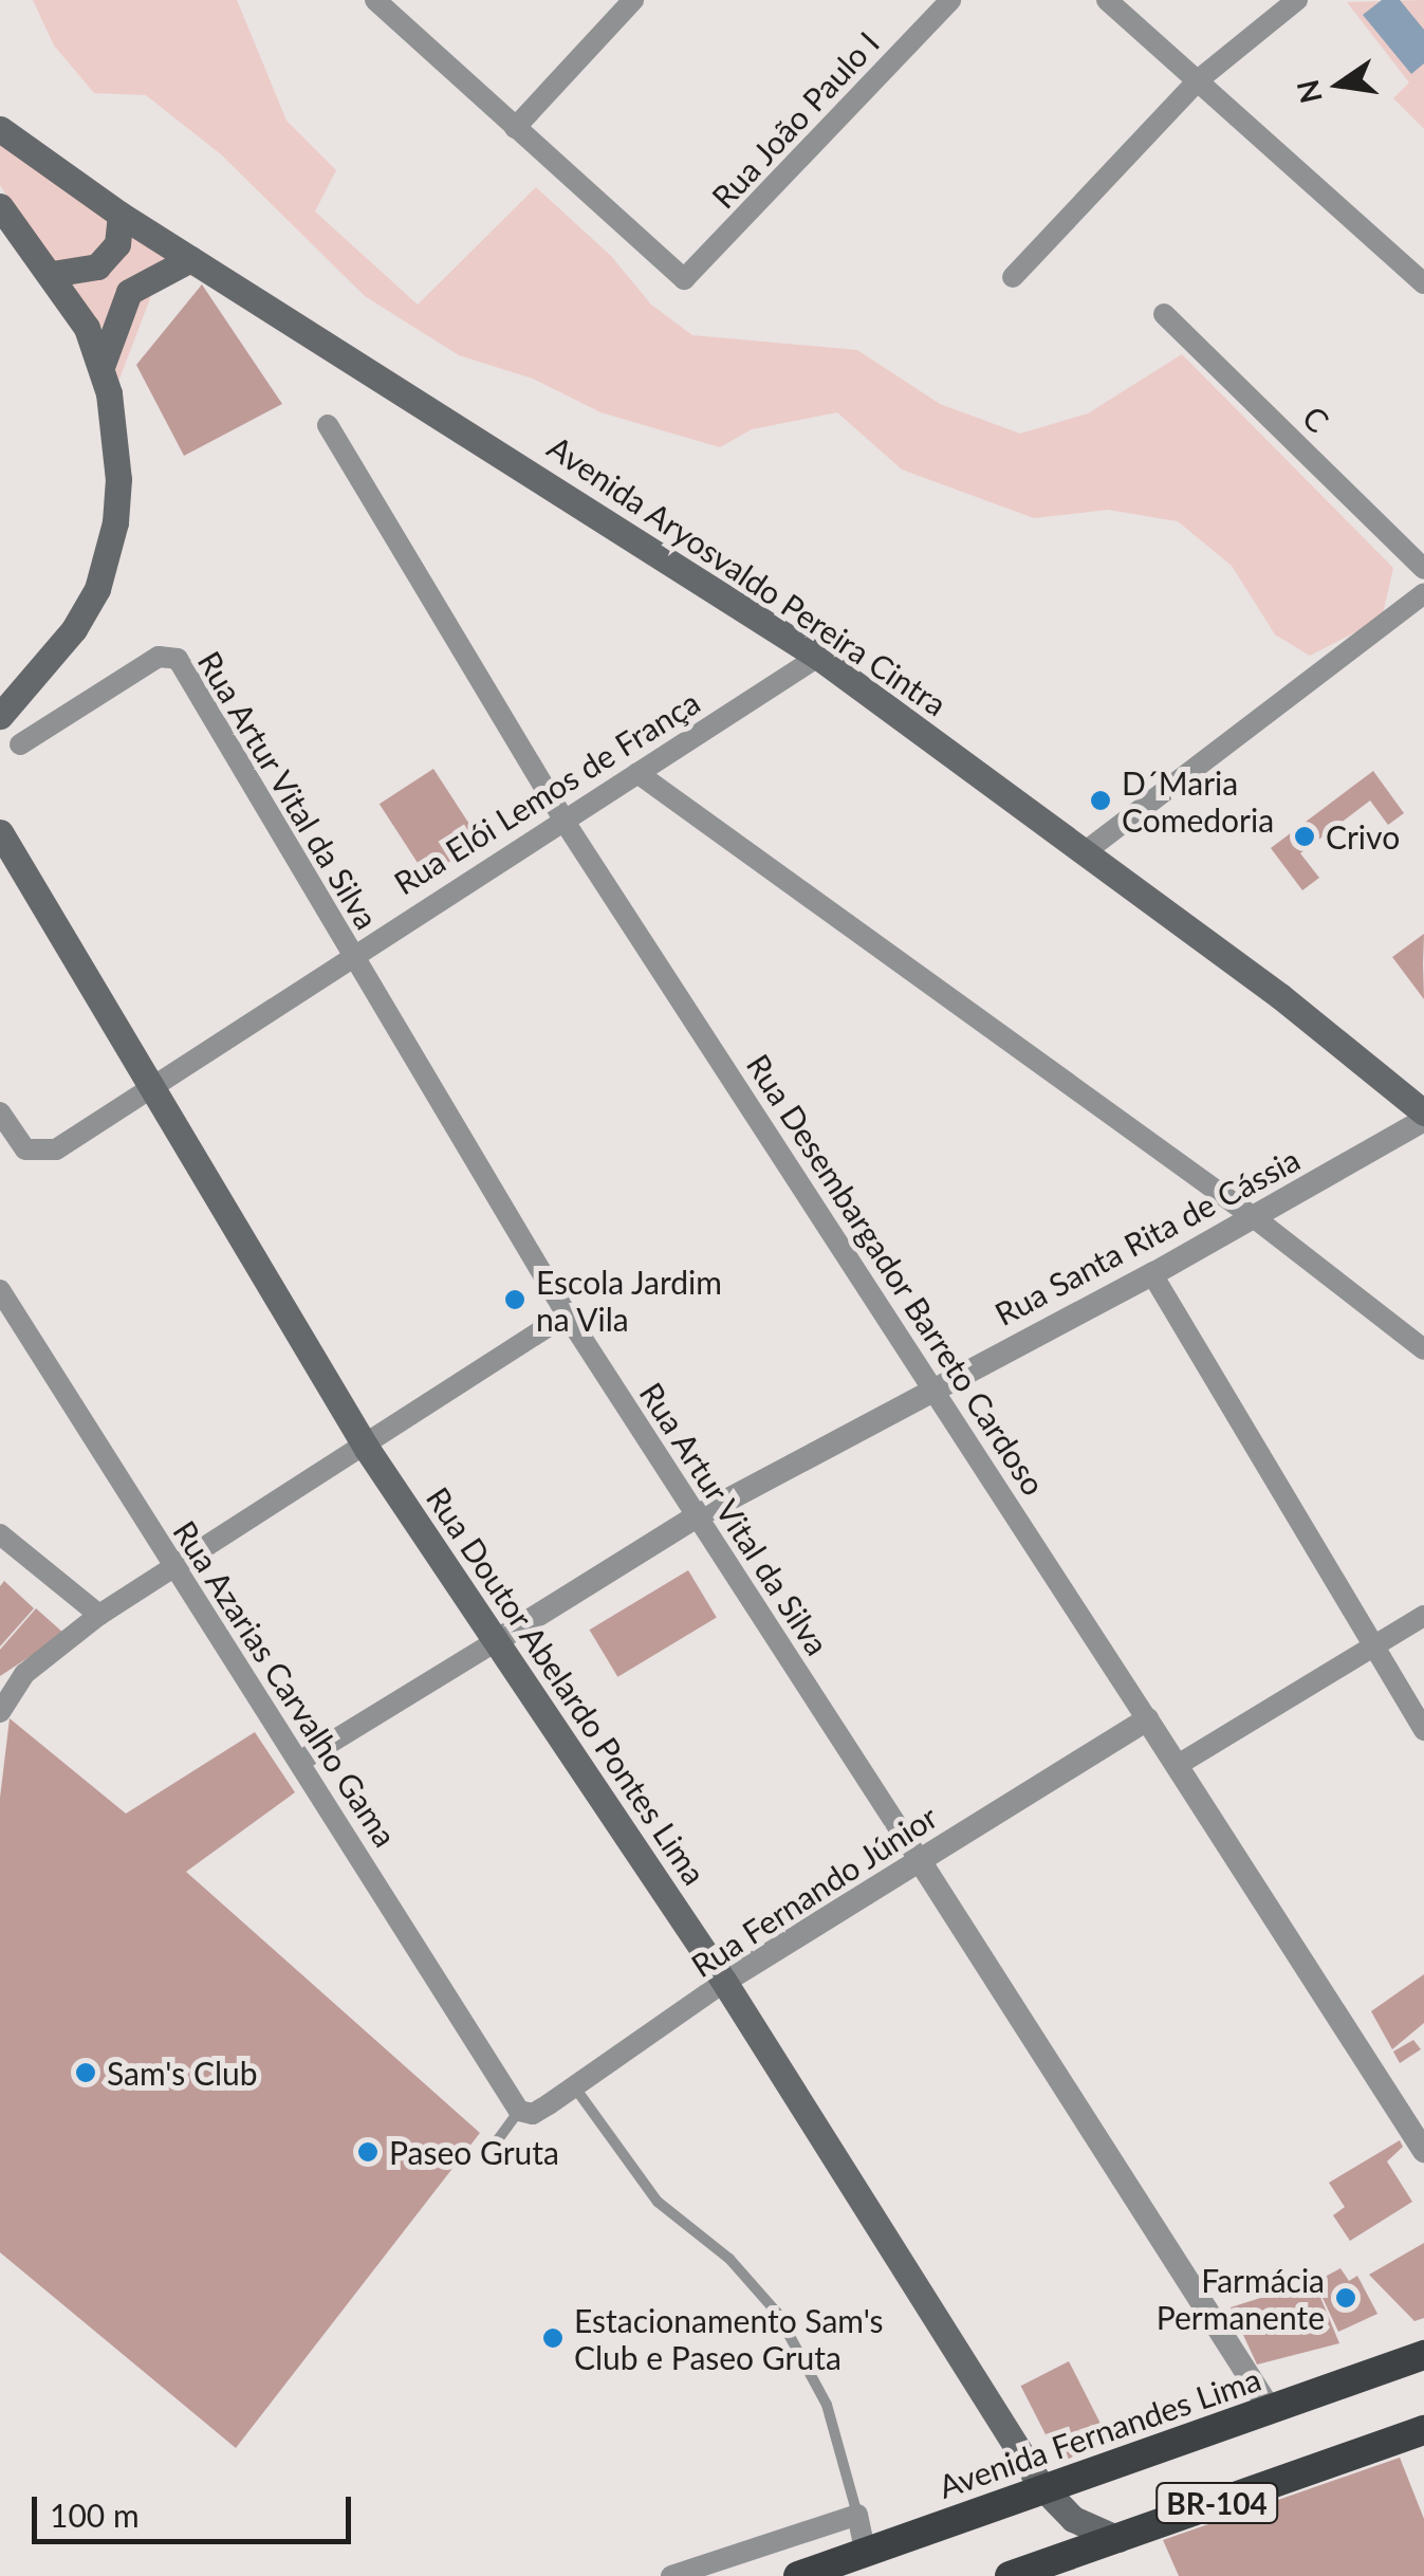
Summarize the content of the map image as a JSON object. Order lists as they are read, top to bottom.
{
  "streets": {
    "highway": ["Avenida Fernandes Lima", "BR-104"],
    "main road": ["Avenida Aryosvaldo Pereira Cintra", "Rua Doutor Abelardo Pontes Lima"],
    "street": [
      "Rua João Paulo I",
      "C",
      "Rua Artur Vital da Silva",
      "Rua Elói Lemos de França",
      "Rua Santa Rita de Cássia",
      "Rua Desembargador Barreto Cardoso",
      "Rua Azarias Carvalho Gama",
      "Rua Fernando Júnior"
    ]
  },
  "crossings": [
    ["Avenida Aryosvaldo Pereira Cintra", "Rua Elói Lemos de França"],
    ["Avenida Aryosvaldo Pereira Cintra", "Rua Santa Rita de Cássia"],
    ["Rua Artur Vital da Silva", "Rua Elói Lemos de França"],
    ["Rua Artur Vital da Silva", "Rua Santa Rita de Cássia"],
    ["Rua Artur Vital da Silva", "Rua Fernando Júnior"],
    ["Rua Artur Vital da Silva", "Avenida Fernandes Lima"],
    ["Rua Elói Lemos de França", "Rua Desembargador Barreto Cardoso"],
    ["Rua Elói Lemos de França", "Rua Doutor Abelardo Pontes Lima"],
    ["Rua Santa Rita de Cássia", "Rua Desembargador Barreto Cardoso"],
    ["Rua Santa Rita de Cássia", "Rua Azarias Carvalho Gama"],
    ["Rua Santa Rita de Cássia", "Rua Doutor Abelardo Pontes Lima"],
    ["Rua Desembargador Barreto Cardoso", "Rua Fernando Júnior"],
    ["Rua Azarias Carvalho Gama", "Rua Fernando Júnior"],
    ["Rua Doutor Abelardo Pontes Lima", "Rua Fernando Júnior"],
    ["Rua Doutor Abelardo Pontes Lima", "Avenida Fernandes Lima"],
    ["Rua Doutor Abelardo Pontes Lima", "BR-104"]
  ],
  "places": [
    "D´Maria Comedoria",
    "Crivo",
    "Escola Jardim na Vila",
    "Sam's Club",
    "Paseo Gruta",
    "Farmácia Permanente",
    "Estacionamento Sam's Club e Paseo Gruta"
  ],
  "scale_bar": "100 m",
  "north": "left"
}
